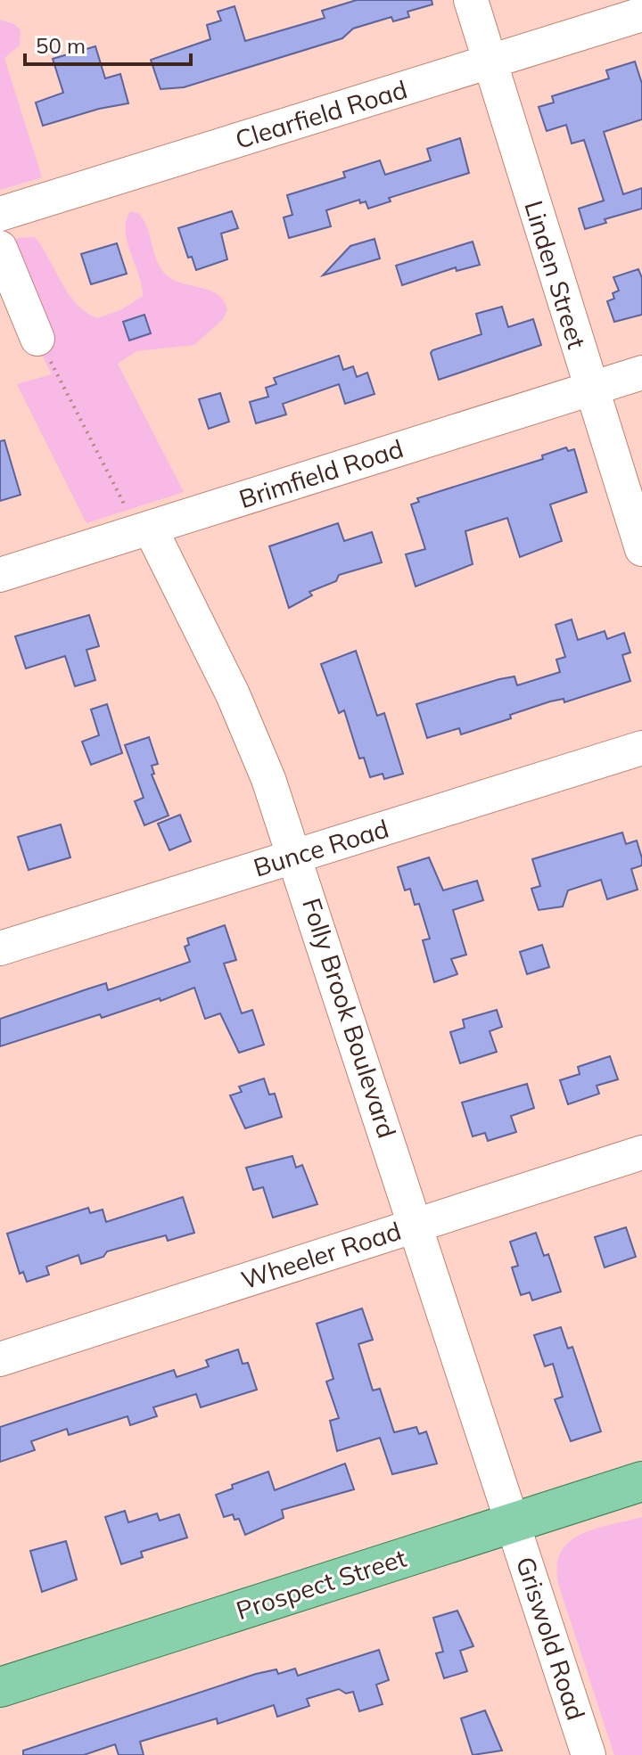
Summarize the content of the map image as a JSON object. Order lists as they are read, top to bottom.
{
  "streets": {
    "main road": ["Prospect Street"],
    "street": [
      "Clearfield Road",
      "Linden Street",
      "Brimfield Road",
      "Bunce Road",
      "Folly Brook Boulevard",
      "Wheeler Road",
      "Griswold Road"
    ]
  },
  "crossings": [
    ["Clearfield Road", "Linden Street"],
    ["Linden Street", "Brimfield Road"],
    ["Brimfield Road", "Folly Brook Boulevard"],
    ["Bunce Road", "Folly Brook Boulevard"],
    ["Folly Brook Boulevard", "Wheeler Road"],
    ["Folly Brook Boulevard", "Prospect Street"],
    ["Folly Brook Boulevard", "Griswold Road"],
    ["Prospect Street", "Griswold Road"]
  ],
  "scale_bar": "50 m"
}
